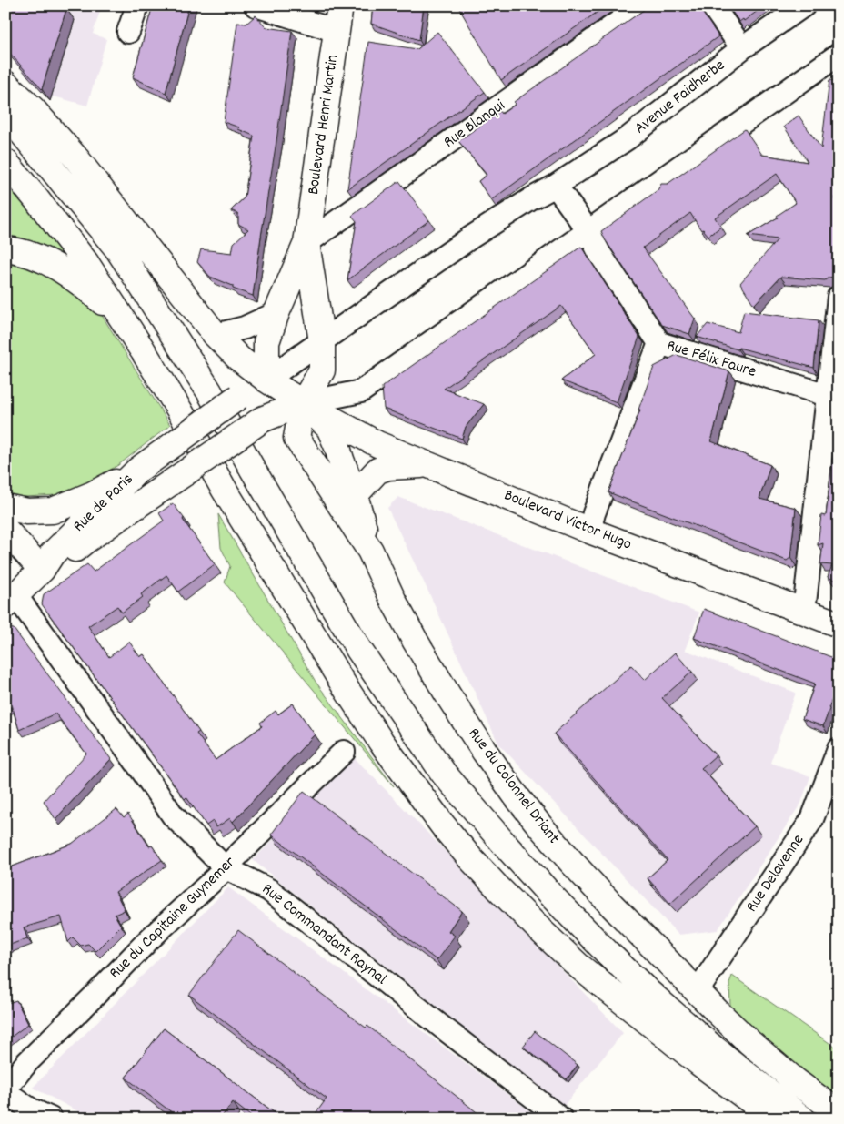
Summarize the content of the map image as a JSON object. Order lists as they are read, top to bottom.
{
  "streets": {
    "main road": [
      "Boulevard Henri Martin",
      "Rue de Paris",
      "Boulevard Victor Hugo",
      "Rue du Colonnel Driant"
    ],
    "street": [
      "Avenue Faidherbe",
      "Rue Blanqui",
      "Rue Félix Faure",
      "Rue Delavenne",
      "Rue du Capitaine Guynemer",
      "Rue Commandant Raynal"
    ]
  },
  "crossings": [
    ["Avenue Faidherbe", "Boulevard Henri Martin"],
    ["Avenue Faidherbe", "Rue de Paris"],
    ["Boulevard Henri Martin", "Rue Blanqui"],
    ["Boulevard Henri Martin", "Rue de Paris"],
    ["Boulevard Henri Martin", "Boulevard Victor Hugo"],
    ["Boulevard Henri Martin", "Rue du Colonnel Driant"],
    ["Rue de Paris", "Boulevard Victor Hugo"],
    ["Rue de Paris", "Rue Commandant Raynal"],
    ["Rue du Colonnel Driant", "Rue Delavenne"],
    ["Rue du Capitaine Guynemer", "Rue Commandant Raynal"]
  ]
}
